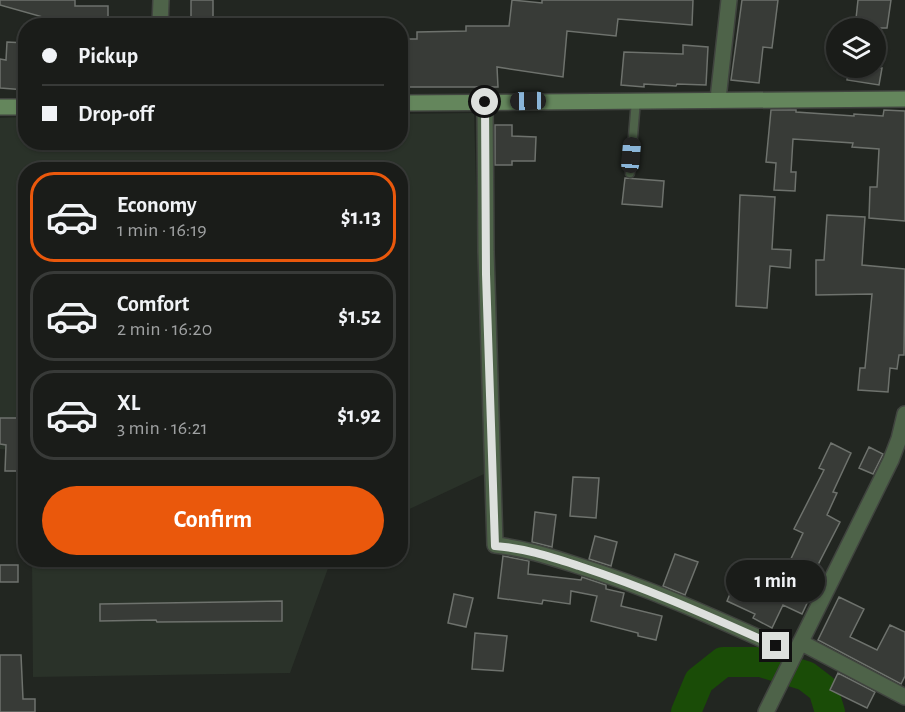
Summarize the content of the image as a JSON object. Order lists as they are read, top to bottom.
{
  "page": {
    "banner": ["Pickup", "Drop-off"],
    "list": [
      {
        "name": "Economy",
        "note": "1 min · 16:19",
        "value": "$1.13"
      },
      {
        "name": "Comfort",
        "note": "2 min · 16:20",
        "value": "$1.52"
      },
      {
        "name": "XL",
        "note": "3 min · 16:21",
        "value": "$1.92"
      }
    ],
    "buttons": "Confirm",
    "bubble": "1 min"
  }
}
